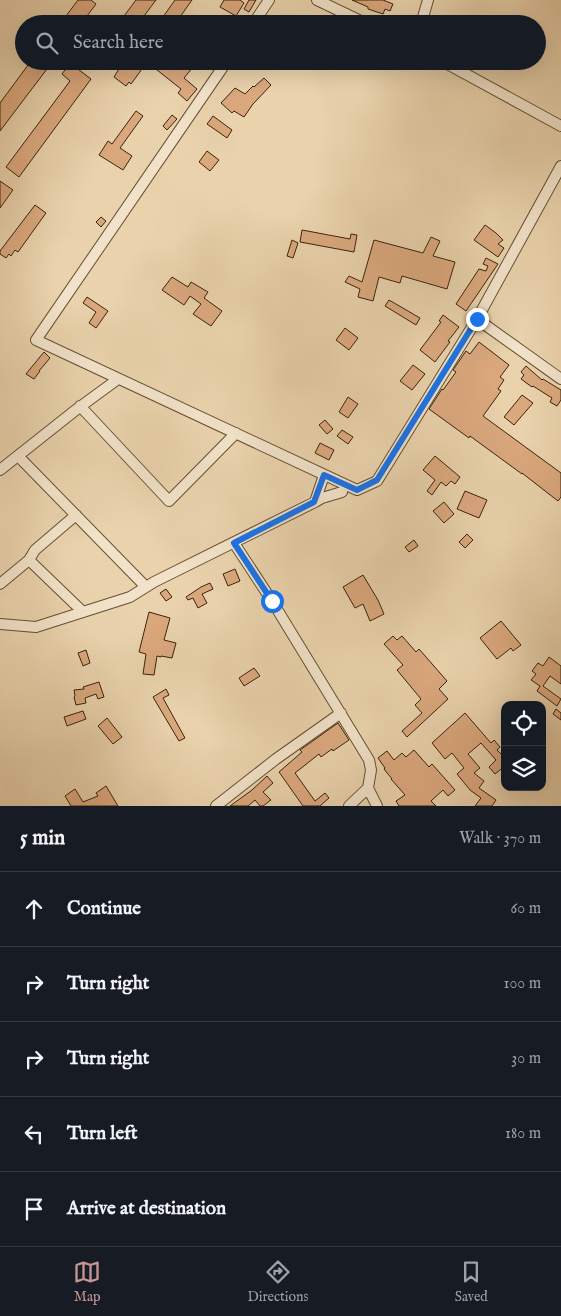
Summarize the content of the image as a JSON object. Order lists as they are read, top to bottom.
{
  "page": {
    "search": "Search here",
    "heading": ["5 min", "Walk · 370 m"],
    "list": [
      ["Continue", "60 m"],
      ["Turn right", "100 m"],
      ["Turn right", "30 m"],
      ["Turn left", "180 m"],
      "Arrive at destination"
    ],
    "nav": ["Map", "Directions", "Saved"]
  }
}
